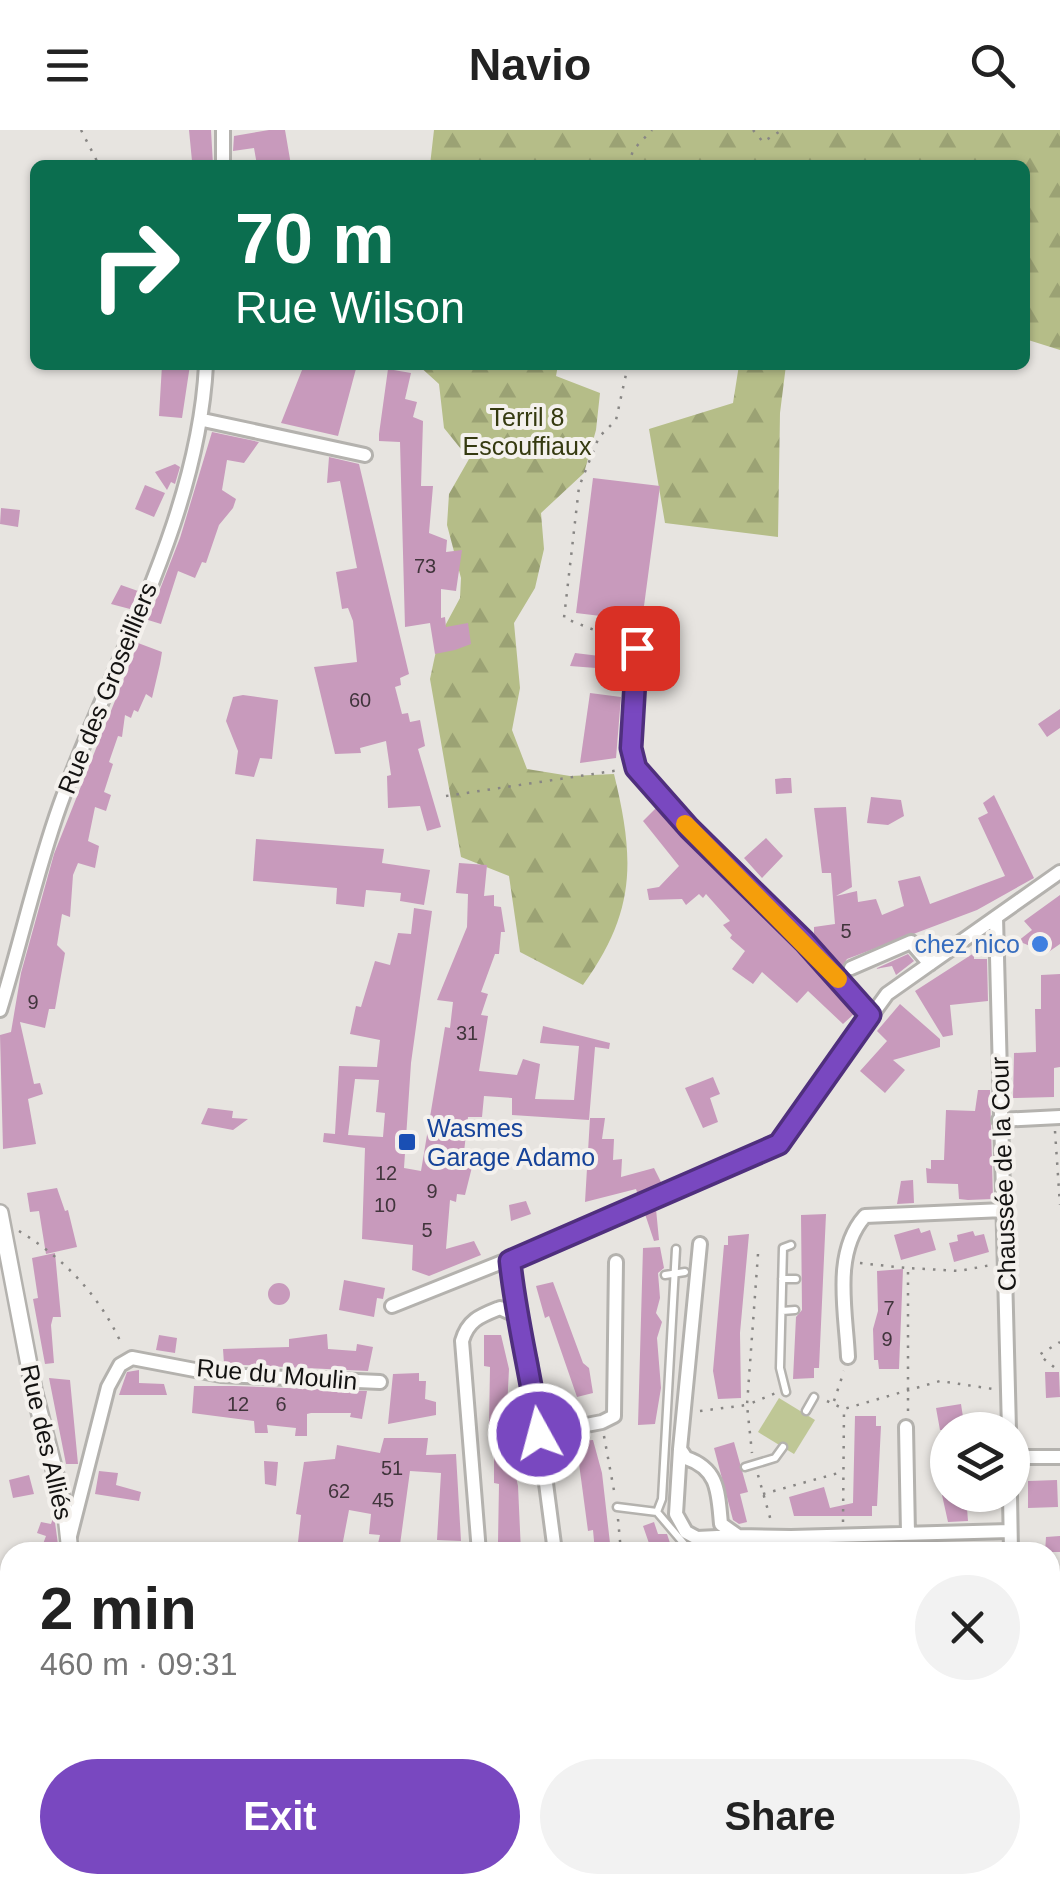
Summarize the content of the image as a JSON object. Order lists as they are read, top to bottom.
{
  "streets": {
    "street": [
      "Rue des Groseilliers",
      "Chaussée de la Cour",
      "Rue du Moulin",
      "Rue des Alliés"
    ]
  },
  "parks": ["Terril 8 Escouffiaux"],
  "places": {
    "other": ["chez nico"],
    "transit": ["Wasmes Garage Adamo"]
  },
  "house_numbers": [
    "73",
    "60",
    "5",
    "9",
    "31",
    "12",
    "9",
    "10",
    "5",
    "7",
    "9",
    "12",
    "6",
    "51",
    "62",
    "45"
  ],
  "page": {
    "header": "Navio",
    "turn": ["70 m", "Rue Wilson"],
    "heading": ["2 min", "460 m · 09:31"],
    "buttons": ["Exit", "Share"]
  }
}
